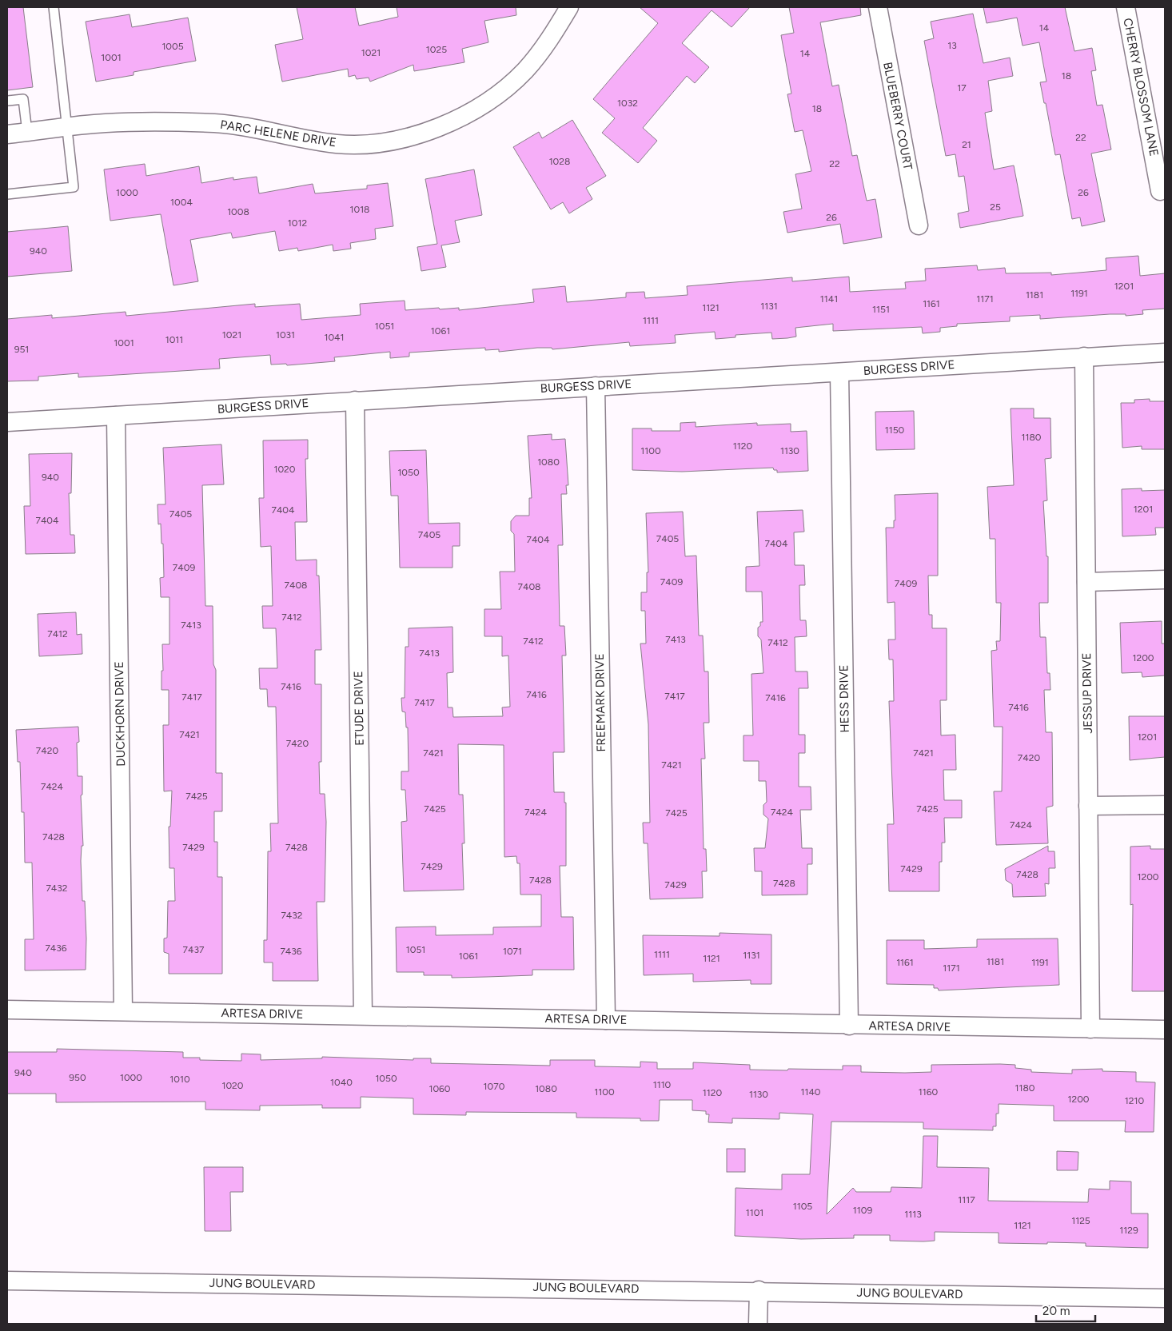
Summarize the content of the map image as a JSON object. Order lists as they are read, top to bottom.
{
  "streets": {
    "street": [
      "CHERRY BLOSSOM LANE",
      "BLUEBERRY COURT",
      "PARC HELENE DRIVE",
      "BURGESS DRIVE",
      "JESSUP DRIVE",
      "HESS DRIVE",
      "FREEMARK DRIVE",
      "ETUDE DRIVE",
      "DUCKHORN DRIVE",
      "ARTESA DRIVE",
      "JUNG BOULEVARD"
    ]
  },
  "crossings": [
    ["BURGESS DRIVE", "JESSUP DRIVE"],
    ["BURGESS DRIVE", "HESS DRIVE"],
    ["BURGESS DRIVE", "FREEMARK DRIVE"],
    ["BURGESS DRIVE", "ETUDE DRIVE"],
    ["BURGESS DRIVE", "DUCKHORN DRIVE"],
    ["JESSUP DRIVE", "ARTESA DRIVE"],
    ["HESS DRIVE", "ARTESA DRIVE"],
    ["FREEMARK DRIVE", "ARTESA DRIVE"],
    ["ETUDE DRIVE", "ARTESA DRIVE"],
    ["DUCKHORN DRIVE", "ARTESA DRIVE"]
  ],
  "house_numbers": [
    "14",
    "13",
    "1005",
    "1025",
    "1021",
    "14",
    "1001",
    "18",
    "17",
    "1032",
    "18",
    "22",
    "21",
    "1028",
    "22",
    "1000",
    "26",
    "1004",
    "25",
    "1018",
    "1008",
    "26",
    "1012",
    "940",
    "1201",
    "1191",
    "1181",
    "1141",
    "1171",
    "1161",
    "1131",
    "1121",
    "1151",
    "1111",
    "1051",
    "1061",
    "1021",
    "1031",
    "1041",
    "1011",
    "1001",
    "951",
    "1150",
    "1180",
    "1120",
    "1100",
    "1130",
    "1080",
    "1020",
    "1050",
    "940",
    "1201",
    "7404",
    "7405",
    "7404",
    "7405",
    "7405",
    "7404",
    "7404",
    "7409",
    "7409",
    "7409",
    "7408",
    "7408",
    "7412",
    "7413",
    "7412",
    "7413",
    "7412",
    "7412",
    "7413",
    "1200",
    "7416",
    "7416",
    "7417",
    "7417",
    "7416",
    "7417",
    "7416",
    "7421",
    "1201",
    "7420",
    "7420",
    "7421",
    "7421",
    "7420",
    "7421",
    "7424",
    "7425",
    "7425",
    "7425",
    "7424",
    "7424",
    "7425",
    "7424",
    "7428",
    "7429",
    "7428",
    "7429",
    "7429",
    "7428",
    "1200",
    "7428",
    "7428",
    "7429",
    "7432",
    "7432",
    "7436",
    "7437",
    "1051",
    "7436",
    "1071",
    "1111",
    "1131",
    "1061",
    "1121",
    "1181",
    "1161",
    "1191",
    "1171",
    "940",
    "950",
    "1000",
    "1050",
    "1010",
    "1040",
    "1110",
    "1020",
    "1070",
    "1180",
    "1060",
    "1080",
    "1100",
    "1140",
    "1160",
    "1120",
    "1130",
    "1200",
    "1210",
    "1117",
    "1105",
    "1109",
    "1101",
    "1113",
    "1125",
    "1121",
    "1129"
  ],
  "scale_bar": "20 m"
}
